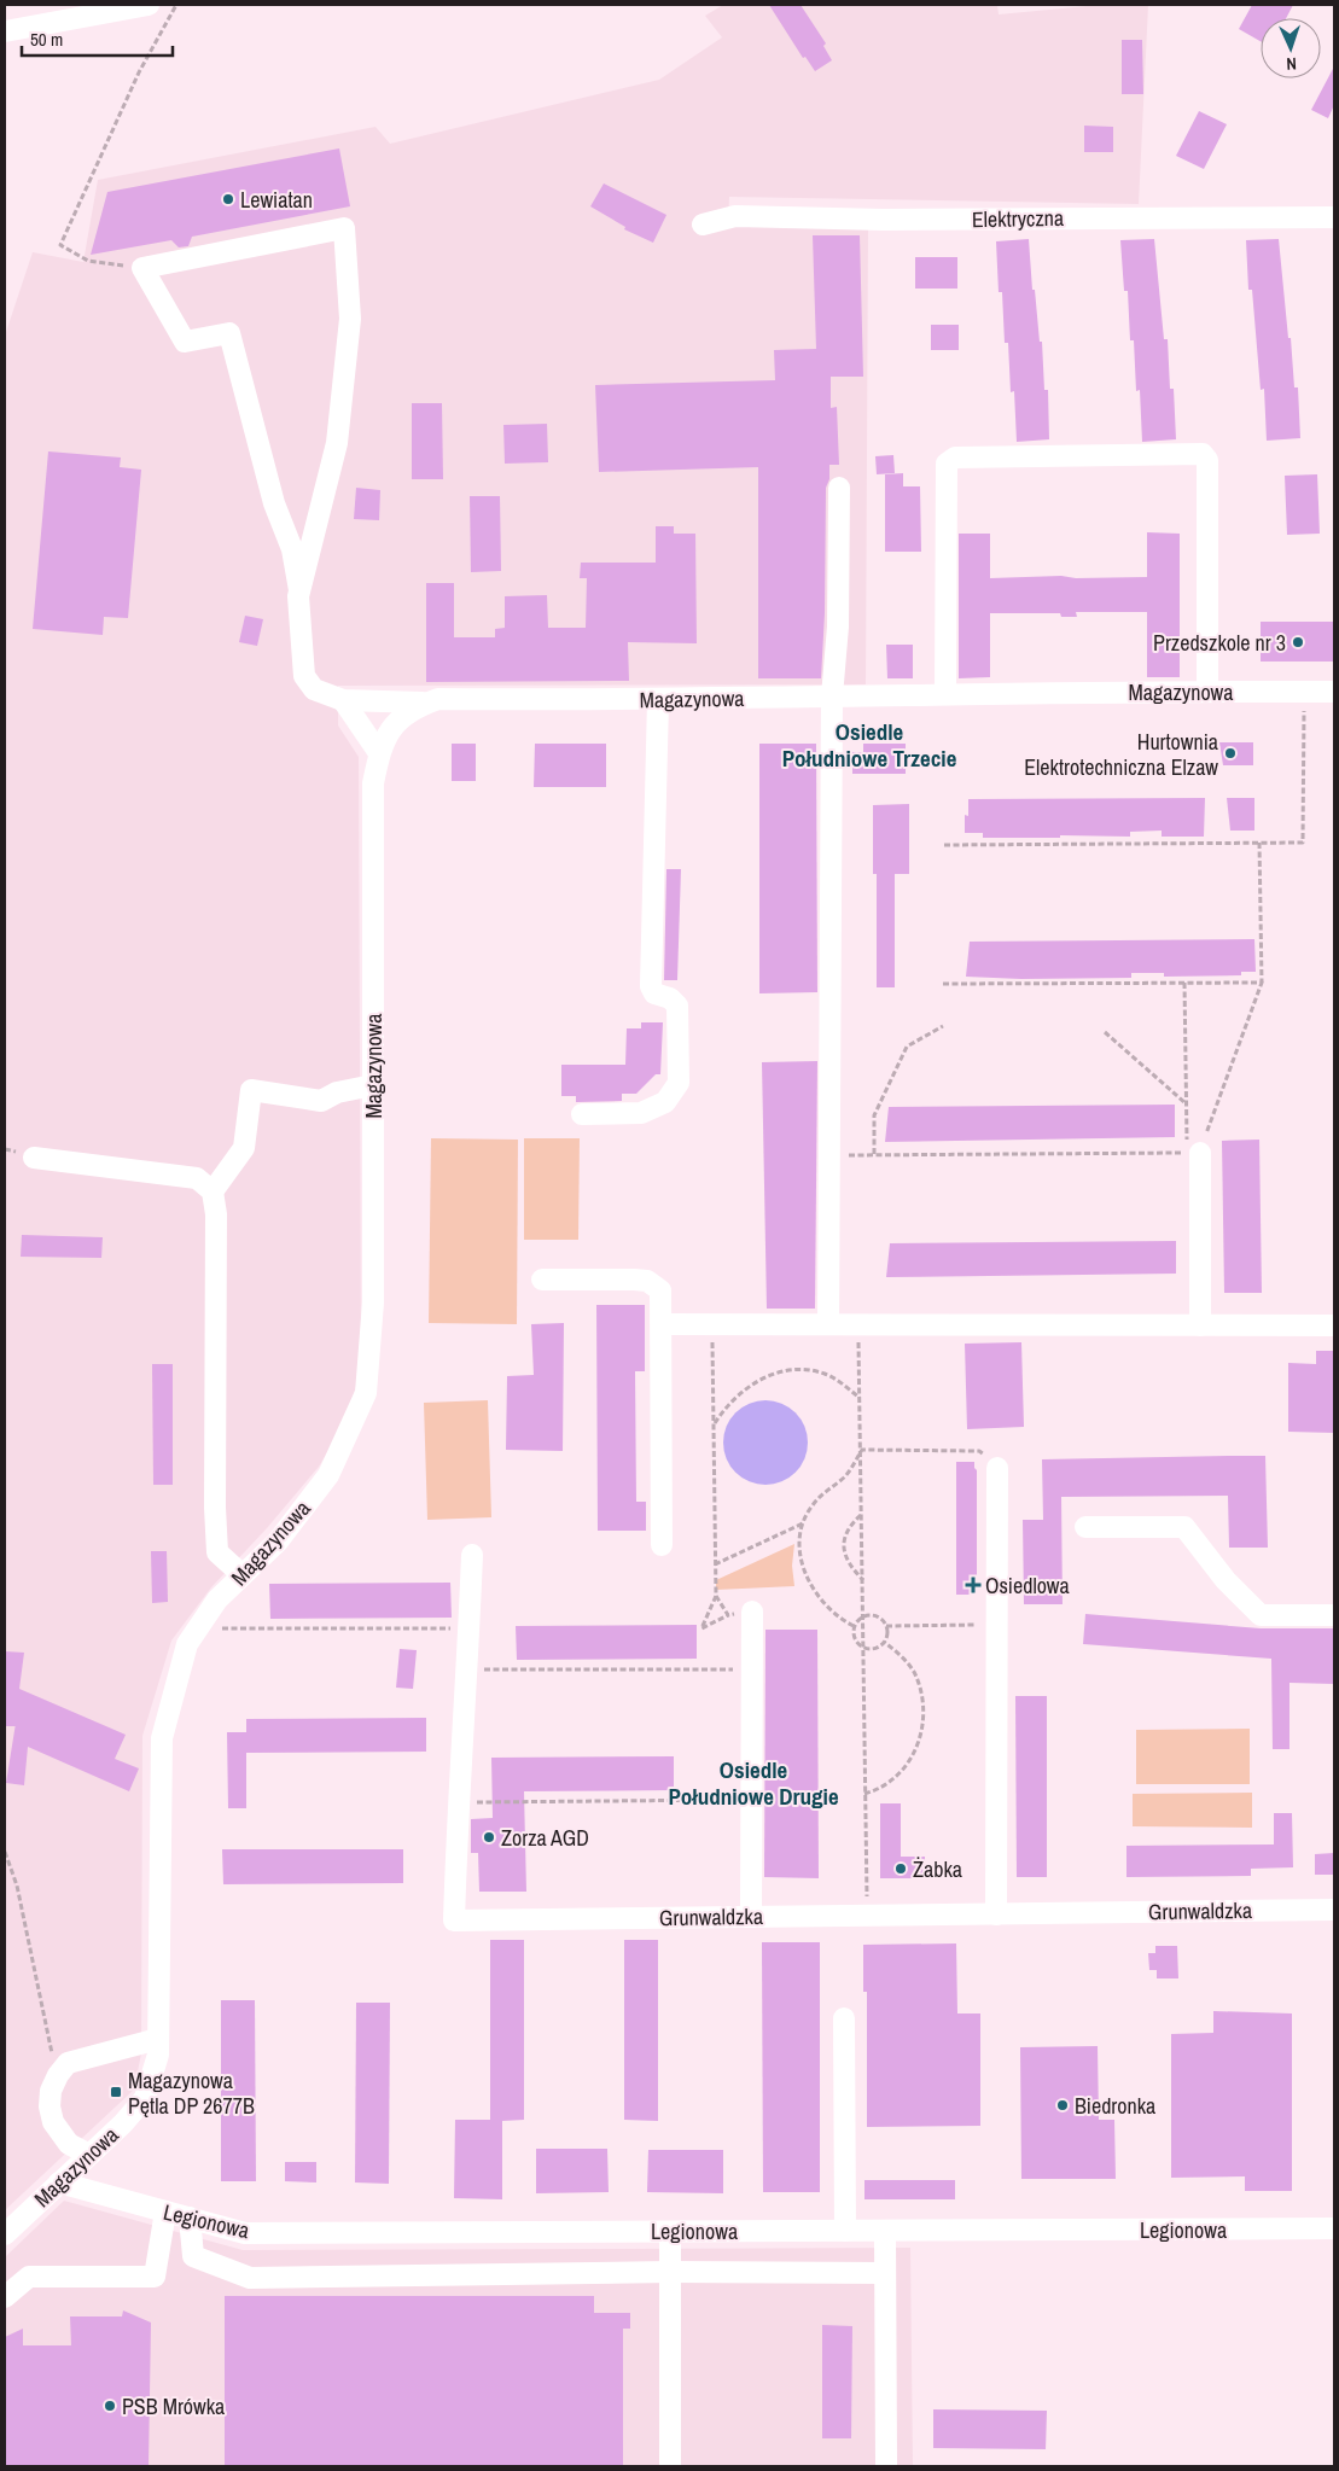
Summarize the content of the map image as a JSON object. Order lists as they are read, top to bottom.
{
  "streets": {
    "street": [
      "Elektryczna",
      "Magazynowa",
      "Grunwaldzka",
      "Legionowa"
    ]
  },
  "crossings": [
    ["Magazynowa", "Legionowa"]
  ],
  "districts": ["Osiedle Południowe Trzecie", "Osiedle Południowe Drugie"],
  "places": {
    "other": [
      "Lewiatan",
      "Przedszkole nr 3",
      "Hurtownia Elektrotechniczna Elzaw",
      "Zorza AGD",
      "Żabka",
      "Biedronka",
      "PSB Mrówka"
    ],
    "health": ["Osiedlowa"],
    "transit": ["Magazynowa Pętla DP 2677B"]
  },
  "scale_bar": "50 m",
  "north": "bottom"
}
